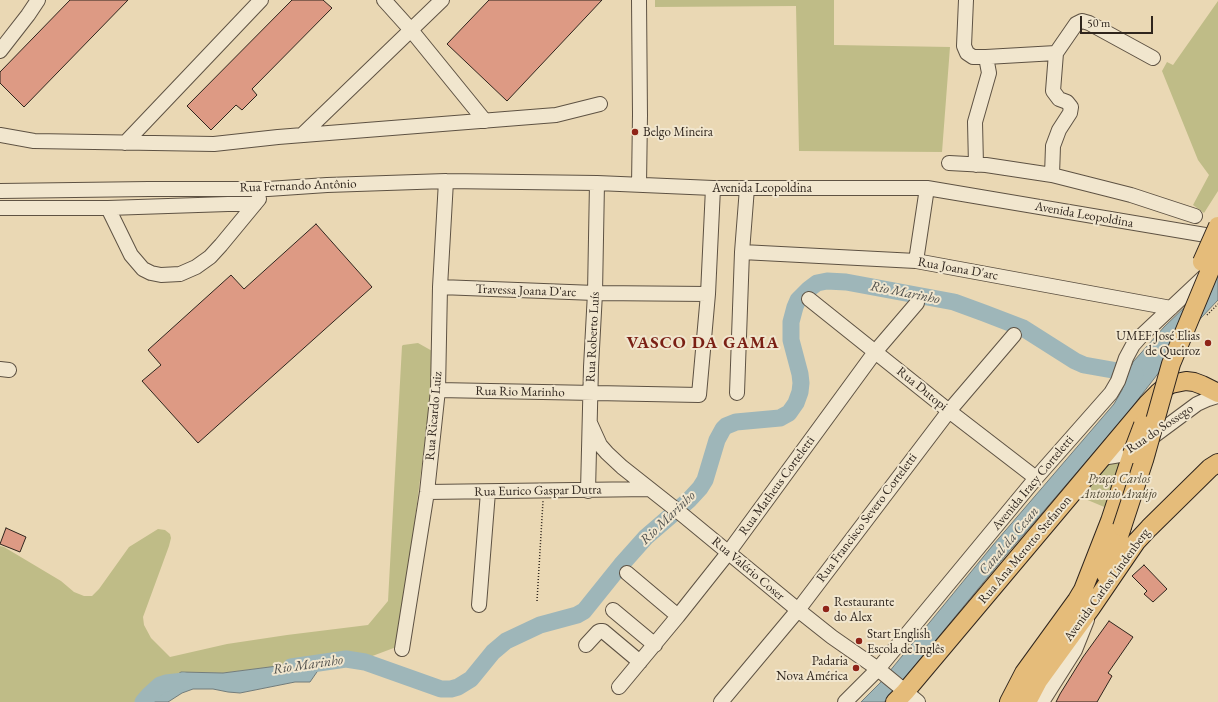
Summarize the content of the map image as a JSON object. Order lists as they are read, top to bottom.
{
  "streets": {
    "main road": ["Rua Ana Merotto Stefanon", "Avenida Carlos Lindenberg"],
    "street": [
      "Rua Fernando Antônio",
      "Avenida Leopoldina",
      "Rua Joana D'arc",
      "Travessa Joana D'arc",
      "Rua Roberto Luís",
      "Rua Dutopi",
      "Rua Rio Marinho",
      "Rua Ricardo Luiz",
      "Rua do Sossego",
      "Avenida Iracy Corteletti",
      "Rua Matheus Corteletti",
      "Rua Eurico Gaspar Dutra",
      "Rua Francisco Severo Corteletti",
      "Rua Valério Coser"
    ]
  },
  "crossings": [
    ["Rua Fernando Antônio", "Avenida Leopoldina"],
    ["Rua Fernando Antônio", "Rua Roberto Luís"],
    ["Rua Fernando Antônio", "Rua Ricardo Luiz"],
    ["Avenida Leopoldina", "Rua Roberto Luís"],
    ["Rua Joana D'arc", "Avenida Iracy Corteletti"],
    ["Travessa Joana D'arc", "Rua Roberto Luís"],
    ["Travessa Joana D'arc", "Rua Rio Marinho"],
    ["Travessa Joana D'arc", "Rua Ricardo Luiz"],
    ["Rua Roberto Luís", "Rua Rio Marinho"],
    ["Rua Roberto Luís", "Rua Eurico Gaspar Dutra"],
    ["Rua Roberto Luís", "Rua Valério Coser"],
    ["Rua Dutopi", "Avenida Iracy Corteletti"],
    ["Rua Dutopi", "Rua Matheus Corteletti"],
    ["Rua Dutopi", "Rua Francisco Severo Corteletti"],
    ["Rua Rio Marinho", "Rua Ricardo Luiz"],
    ["Rua Ricardo Luiz", "Rua Eurico Gaspar Dutra"],
    ["Rua do Sossego", "Rua Ana Merotto Stefanon"],
    ["Avenida Iracy Corteletti", "Rua Valério Coser"],
    ["Rua Matheus Corteletti", "Rua Valério Coser"],
    ["Rua Eurico Gaspar Dutra", "Rua Valério Coser"],
    ["Rua Francisco Severo Corteletti", "Rua Valério Coser"],
    ["Rua Ana Merotto Stefanon", "Rua Valério Coser"]
  ],
  "districts": ["VASCO DA GAMA"],
  "water": ["Rio Marinho", "Canal da Cesan"],
  "parks": ["Praça Carlos Antonio Araújo"],
  "places": [
    "Belgo Mineira",
    "UMEF José Elias de Queiroz",
    "Restaurante do Alex",
    "Start English Escola de Inglês",
    "Padaria Nova América"
  ],
  "scale_bar": "50 m"
}
